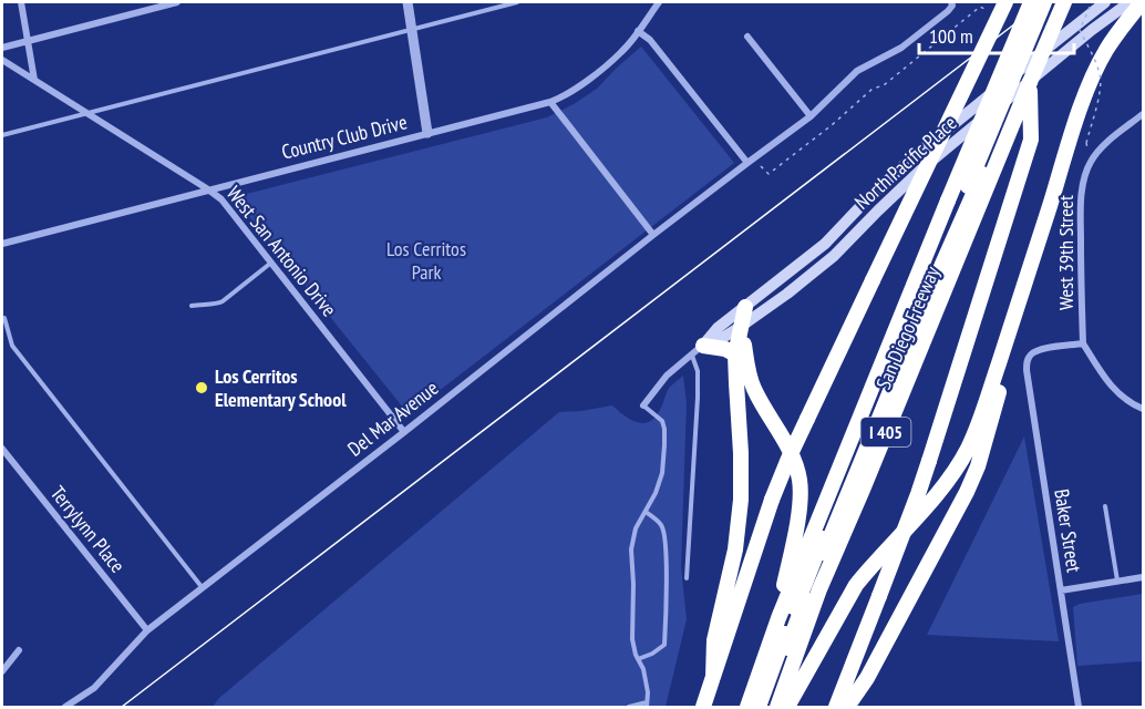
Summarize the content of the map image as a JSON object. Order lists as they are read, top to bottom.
{
  "streets": {
    "highway": ["San Diego Freeway", "I 405"],
    "main road": ["North Pacific Place"],
    "street": [
      "Country Club Drive",
      "West San Antonio Drive",
      "West 39th Street",
      "Del Mar Avenue",
      "Terrylynn Place",
      "Baker Street"
    ]
  },
  "crossings": [
    ["Country Club Drive", "West San Antonio Drive"],
    ["West San Antonio Drive", "Del Mar Avenue"],
    ["West 39th Street", "Baker Street"],
    ["Del Mar Avenue", "Terrylynn Place"]
  ],
  "parks": ["Los Cerritos Park"],
  "places": ["Los Cerritos Elementary School"],
  "scale_bar": "100 m"
}
